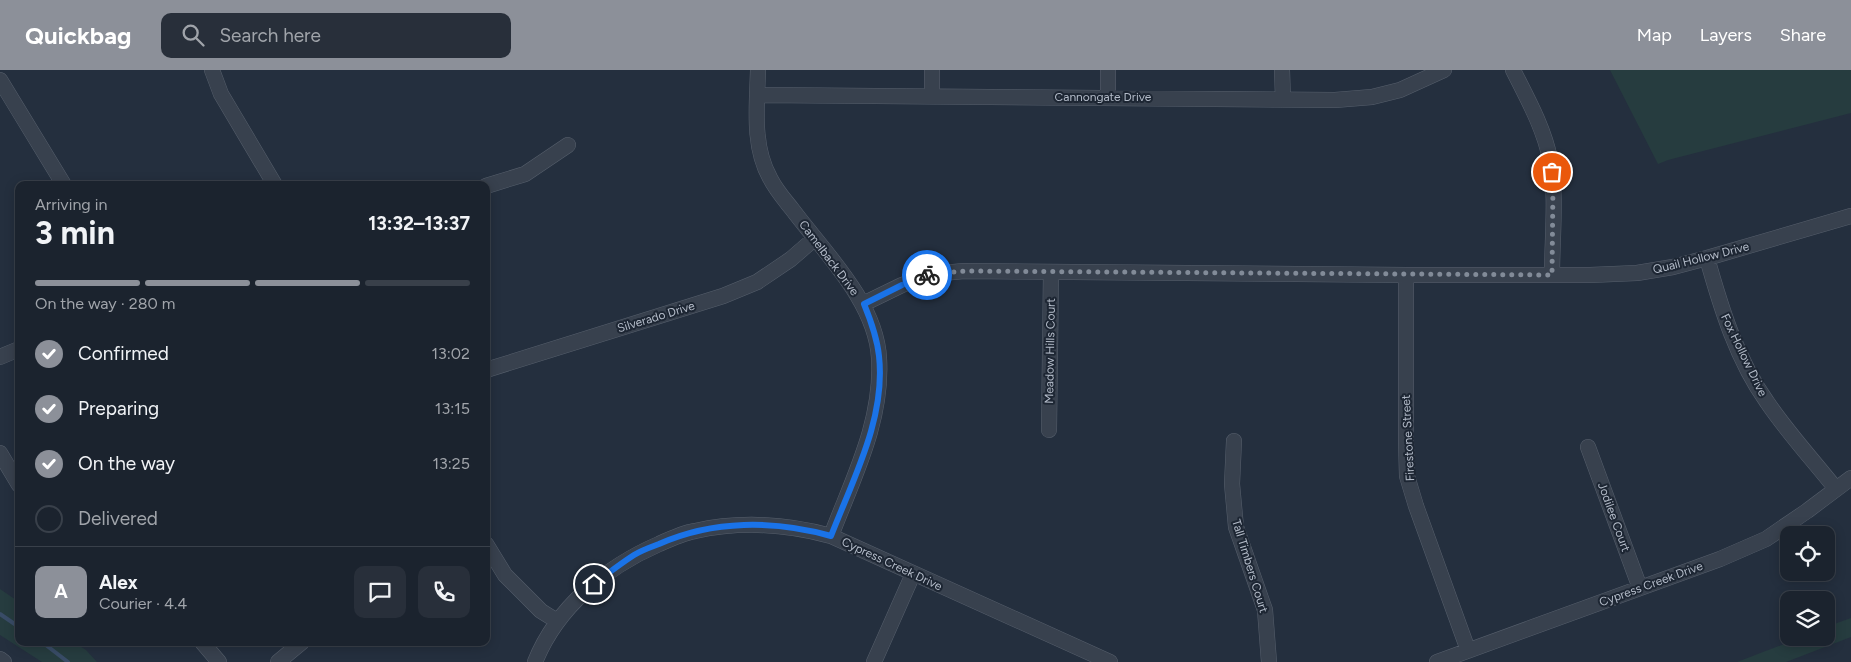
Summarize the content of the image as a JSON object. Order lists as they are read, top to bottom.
{
  "streets": {
    "street": [
      "Cannongate Drive",
      "Camelback Drive",
      "Quail Hollow Drive",
      "Silverado Drive",
      "Meadow Hills Court",
      "Fox Hollow Drive",
      "Firestone Street",
      "Jodilee Court",
      "Cypress Creek Drive",
      "Tall Timbers Court"
    ]
  },
  "crossings": [
    ["Cannongate Drive", "Camelback Drive"],
    ["Camelback Drive", "Quail Hollow Drive"],
    ["Camelback Drive", "Silverado Drive"],
    ["Camelback Drive", "Cypress Creek Drive"],
    ["Quail Hollow Drive", "Meadow Hills Court"],
    ["Quail Hollow Drive", "Fox Hollow Drive"],
    ["Quail Hollow Drive", "Firestone Street"],
    ["Fox Hollow Drive", "Cypress Creek Drive"],
    ["Firestone Street", "Cypress Creek Drive"],
    ["Jodilee Court", "Cypress Creek Drive"]
  ],
  "page": {
    "header": "Quickbag",
    "search": "Search here",
    "nav": ["Map", "Layers", "Share"],
    "heading": ["3 min", "Arriving in", "13:32–13:37"],
    "panel": ["Alex", "Courier · 4.4"],
    "bar": "On the way · 280 m",
    "list": [
      ["Confirmed", "13:02"],
      ["Preparing", "13:15"],
      ["On the way", "13:25"],
      "Delivered"
    ],
    "round": "A"
  }
}
